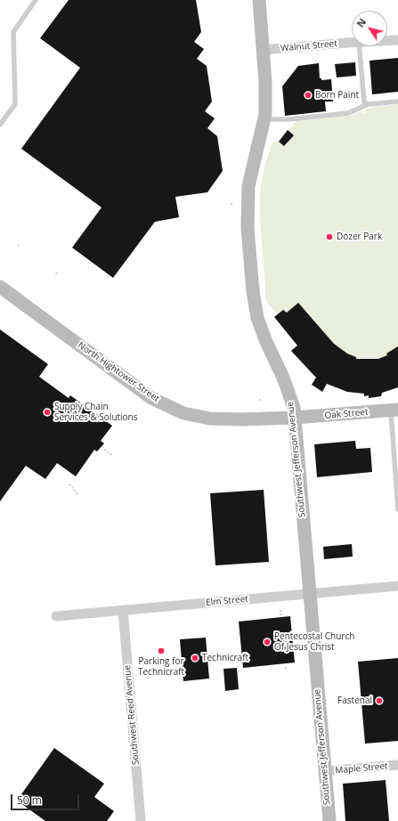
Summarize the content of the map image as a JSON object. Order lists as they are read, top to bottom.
{
  "streets": {
    "main road": ["North Hightower Street", "Oak Street", "Southwest Jefferson Avenue"],
    "street": [
      "Walnut Street",
      "Elm Street",
      "Southwest Reed Avenue",
      "Maple Street"
    ]
  },
  "crossings": [
    ["Walnut Street", "Southwest Jefferson Avenue"],
    ["North Hightower Street", "Oak Street"],
    ["North Hightower Street", "Southwest Jefferson Avenue"],
    ["Oak Street", "Southwest Jefferson Avenue"],
    ["Southwest Jefferson Avenue", "Elm Street"],
    ["Southwest Jefferson Avenue", "Maple Street"],
    ["Elm Street", "Southwest Reed Avenue"]
  ],
  "places": [
    "Born Paint",
    "Dozer Park",
    "Supply Chain Services & Solutions",
    "Pentecostal Church Of Jesus Christ",
    "Parking for Technicraft",
    "Technicraft",
    "Fastenal"
  ],
  "scale_bar": "50 m",
  "north": "top left"
}
